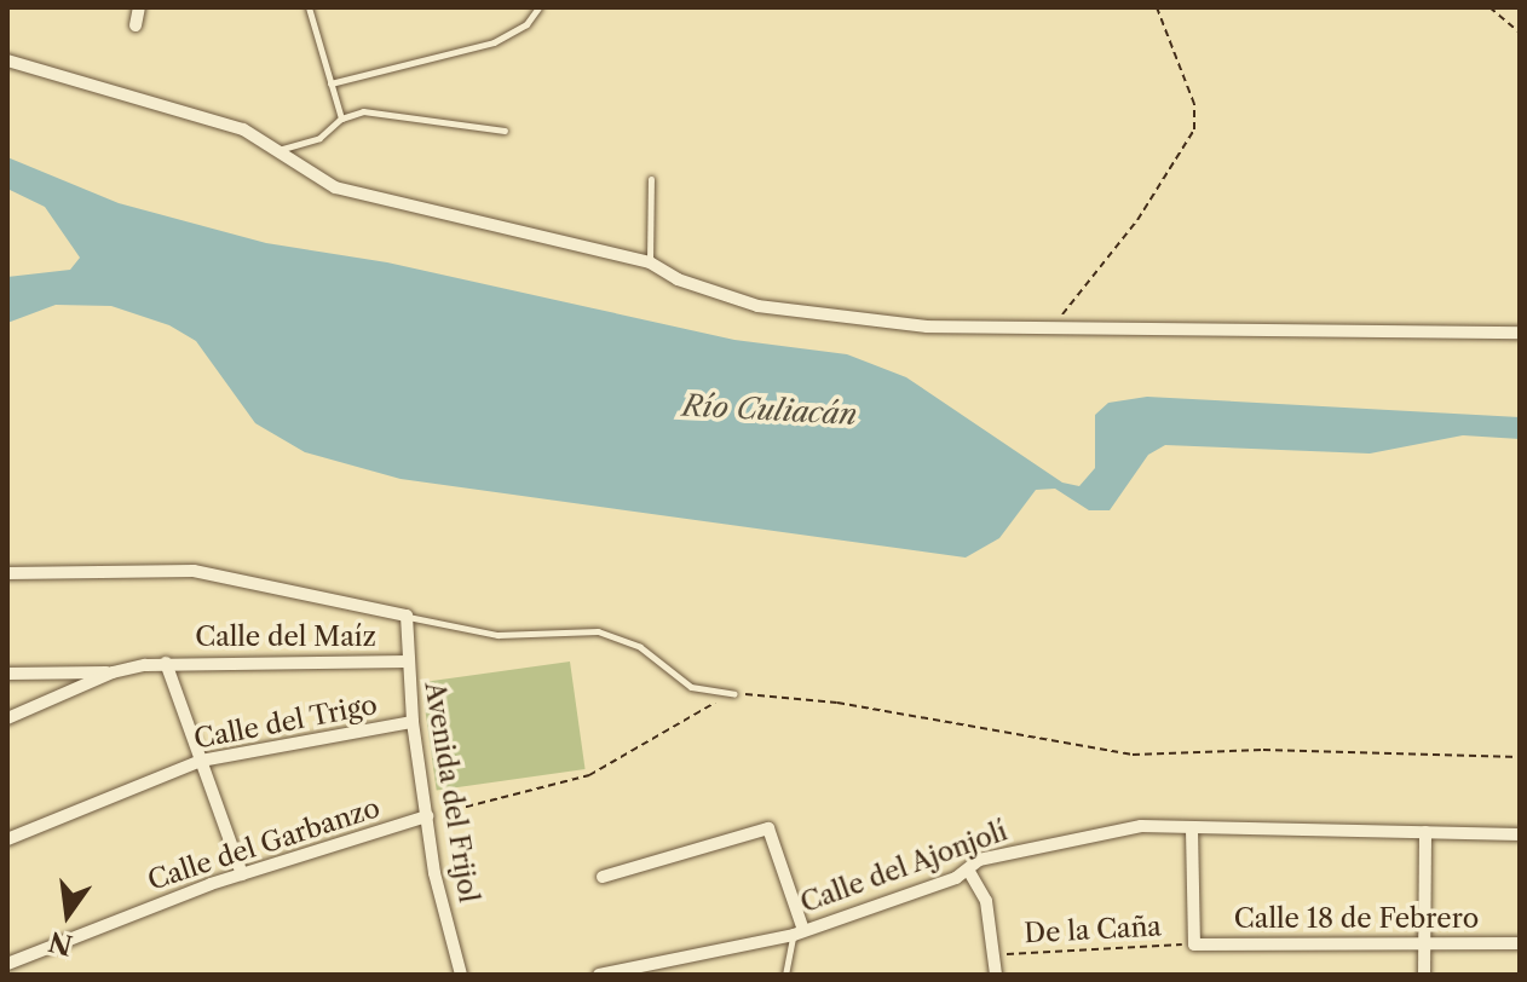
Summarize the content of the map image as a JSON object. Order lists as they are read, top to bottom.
{
  "streets": {
    "street": [
      "Calle del Maíz",
      "Calle del Trigo",
      "Avenida del Frijol",
      "Calle del Garbanzo",
      "Calle del Ajonjolí",
      "Calle 18 de Febrero"
    ],
    "path": ["De la Caña"]
  },
  "crossings": [
    ["Calle del Maíz", "Avenida del Frijol"],
    ["Calle del Trigo", "Avenida del Frijol"],
    ["Avenida del Frijol", "Calle del Garbanzo"],
    ["Calle 18 de Febrero", "De la Caña"]
  ],
  "water": ["Río Culiacán"],
  "north": "bottom"
}
